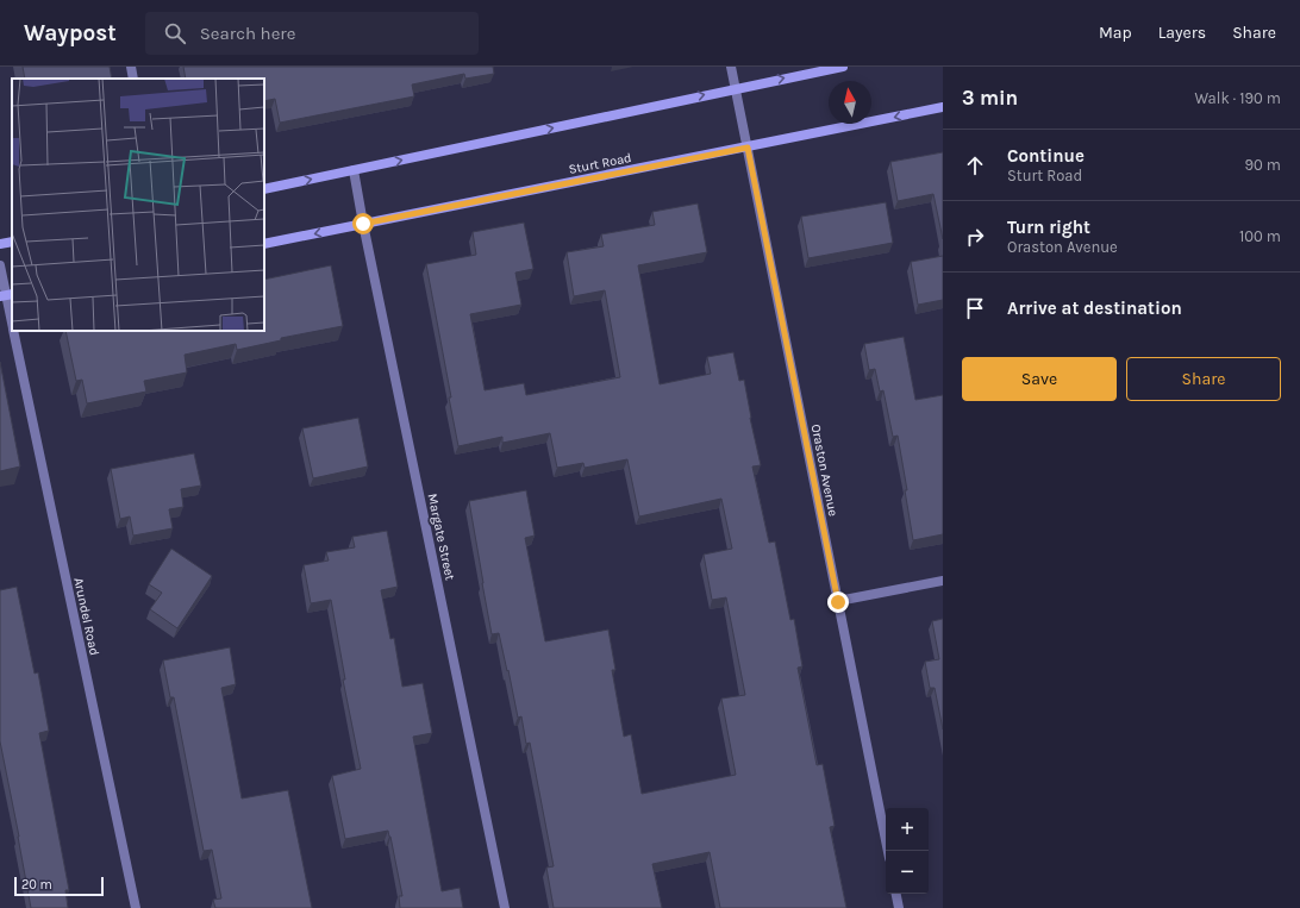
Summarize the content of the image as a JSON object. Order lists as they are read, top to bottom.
{
  "streets": {
    "main road": ["Sturt Road"],
    "street": ["Oraston Avenue", "Margate Street", "Arundel Road"]
  },
  "crossings": [
    ["Sturt Road", "Oraston Avenue"],
    ["Sturt Road", "Margate Street"]
  ],
  "scale_bar": "20 m",
  "north": "top",
  "page": {
    "header": "Waypost",
    "search": "Search here",
    "nav": ["Map", "Layers", "Share"],
    "heading": ["3 min", "Walk · 190 m"],
    "list": [
      ["Continue", "Sturt Road", "90 m"],
      ["Turn right", "Oraston Avenue", "100 m"],
      "Arrive at destination"
    ],
    "buttons": ["Save", "Share"],
    "map_buttons": ["+", "−"],
    "scale": "20 m"
  }
}
